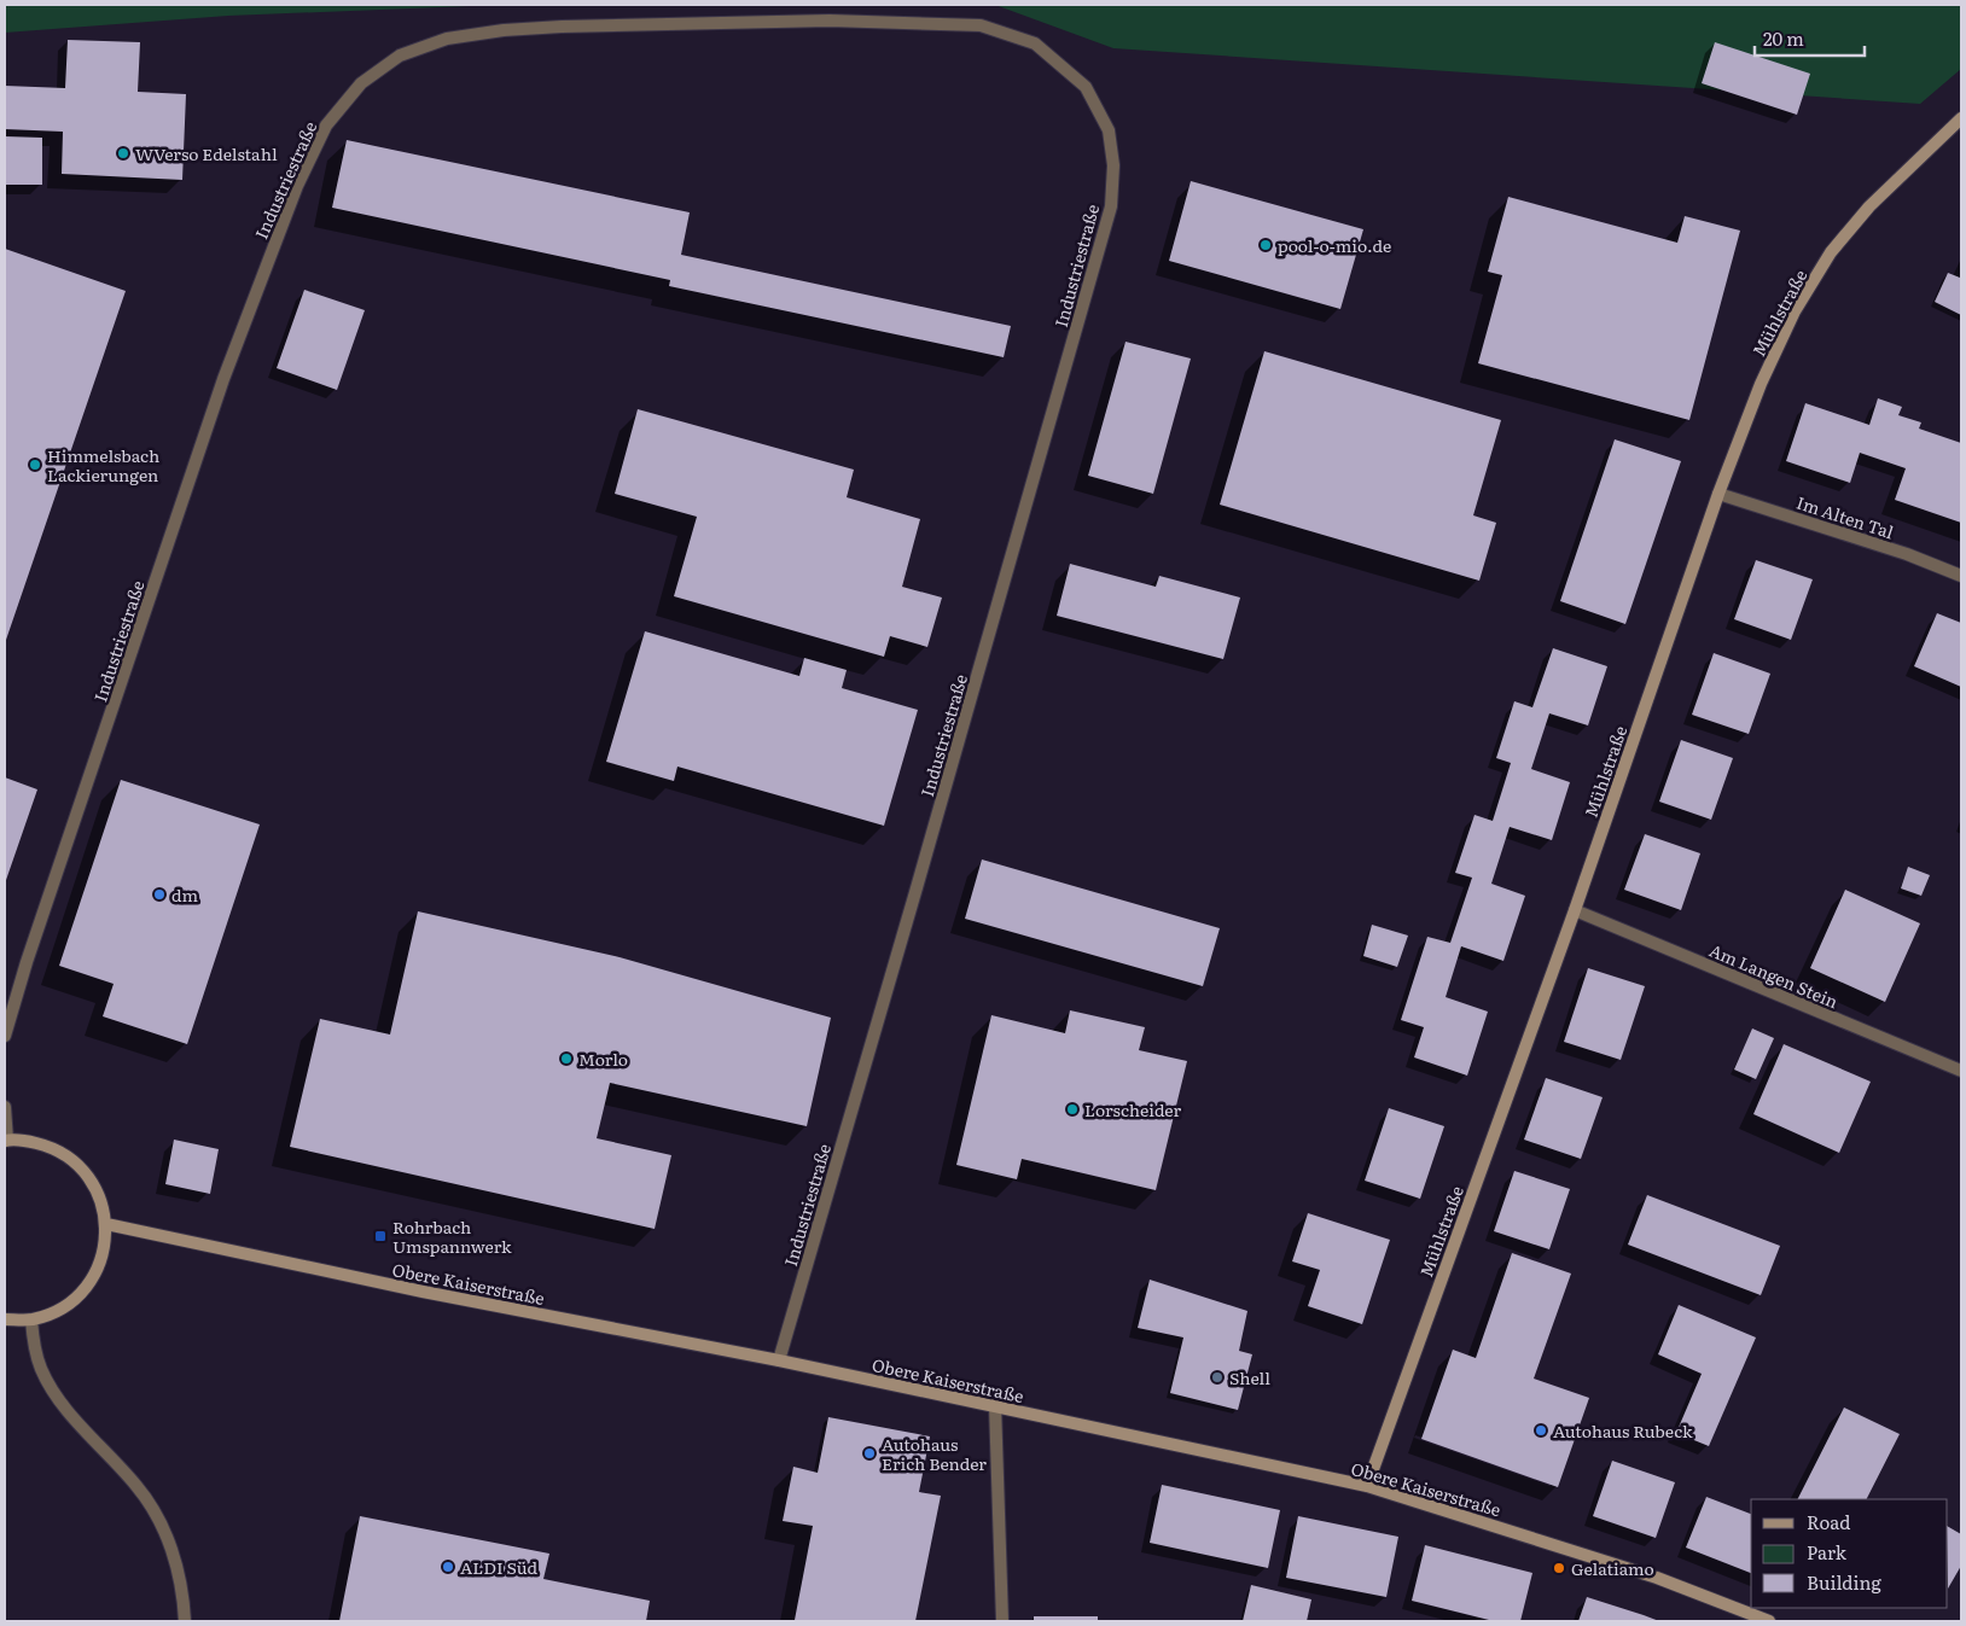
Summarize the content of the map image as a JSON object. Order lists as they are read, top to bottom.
{
  "streets": {
    "main road": ["Mühlstraße", "Obere Kaiserstraße"],
    "street": ["Industriestraße", "Im Alten Tal", "Am Langen Stein"]
  },
  "crossings": [
    ["Industriestraße", "Obere Kaiserstraße"],
    ["Mühlstraße", "Im Alten Tal"],
    ["Mühlstraße", "Am Langen Stein"],
    ["Mühlstraße", "Obere Kaiserstraße"]
  ],
  "places": {
    "other": [
      "WVerso Edelstahl",
      "pool-o-mio.de",
      "Himmelsbach Lackierungen",
      "dm",
      "Morlo",
      "Lorscheider",
      "Shell",
      "Autohaus Rubeck",
      "Autohaus Erich Bender",
      "ALDI Süd",
      "Gelatiamo"
    ],
    "transit": ["Rohrbach Umspannwerk"]
  },
  "legend": ["Road", "Park", "Building"],
  "scale_bar": "20 m"
}
